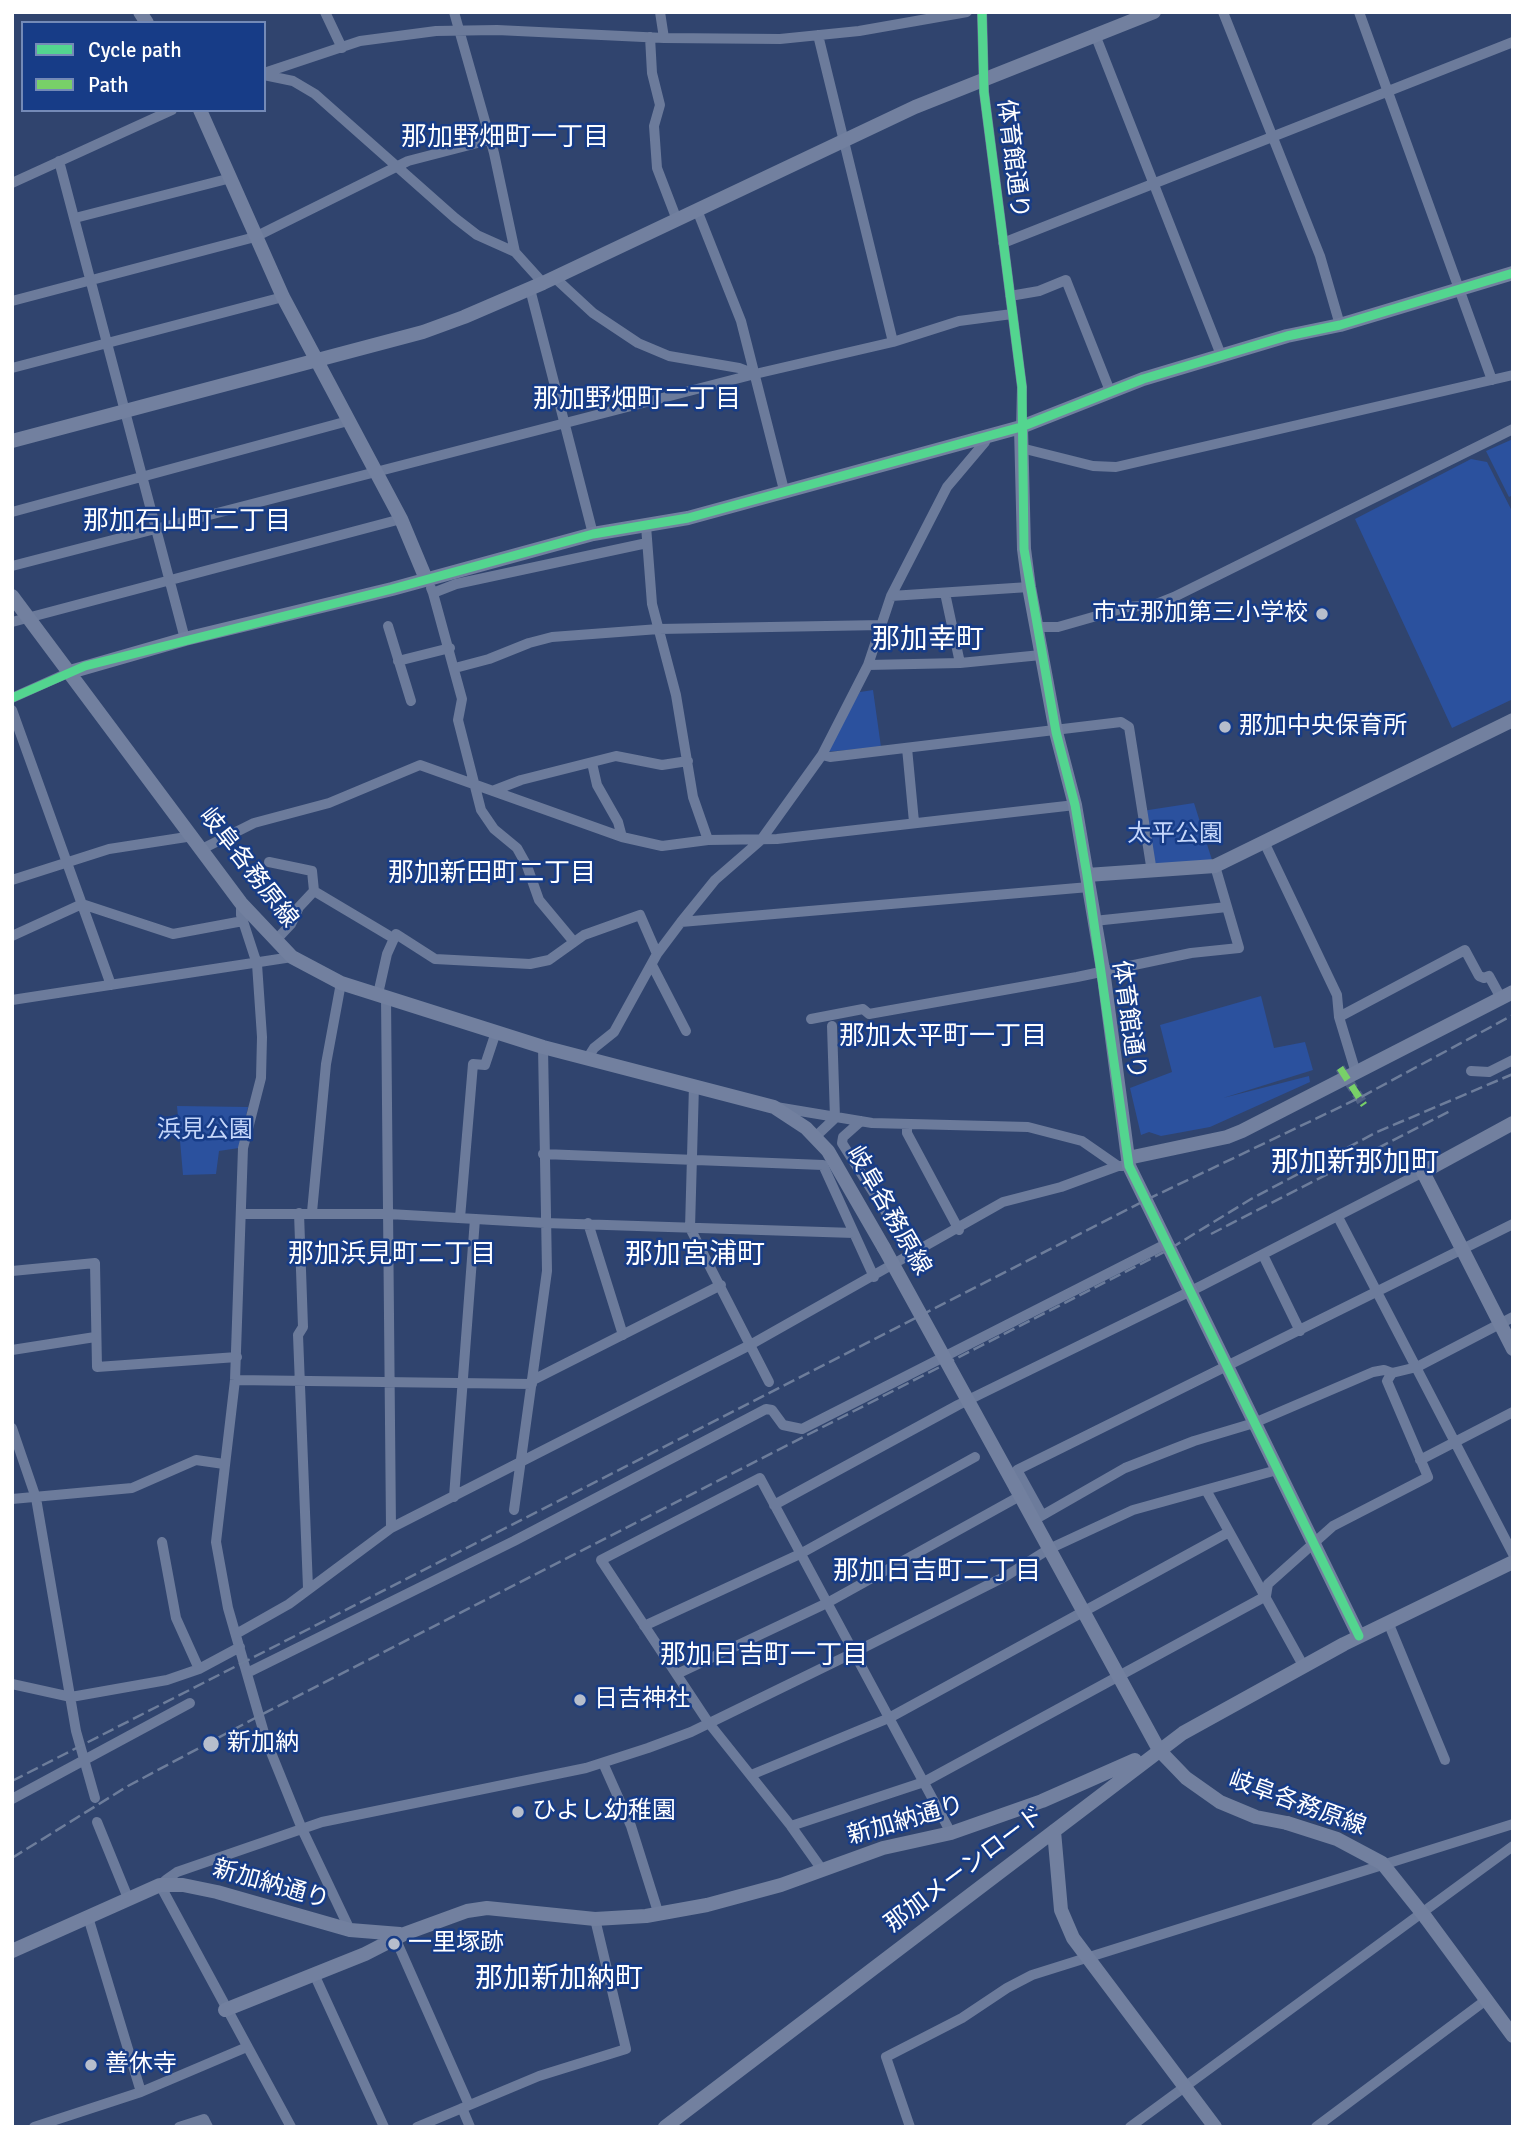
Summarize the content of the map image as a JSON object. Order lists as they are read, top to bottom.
{
  "streets": {
    "street": [
      "体育館通り",
      "岐阜各務原線",
      "新加納通り",
      "那加メーンロード"
    ]
  },
  "crossings": [
    ["体育館通り", "那加メーンロード"],
    ["岐阜各務原線", "新加納通り"],
    ["岐阜各務原線", "那加メーンロード"],
    ["新加納通り", "那加メーンロード"]
  ],
  "districts": [
    "那加野畑町一丁目",
    "那加野畑町二丁目",
    "那加石山町二丁目",
    "那加幸町",
    "那加新田町二丁目",
    "那加太平町一丁目",
    "那加新那加町",
    "那加浜見町二丁目",
    "那加宮浦町",
    "那加日吉町二丁目",
    "那加日吉町一丁目",
    "那加新加納町"
  ],
  "parks": ["太平公園", "浜見公園"],
  "places": [
    "市立那加第三小学校",
    "那加中央保育所",
    "日吉神社",
    "新加納",
    "ひよし幼稚園",
    "一里塚跡",
    "善休寺"
  ],
  "legend": ["Cycle path", "Path"]
}
